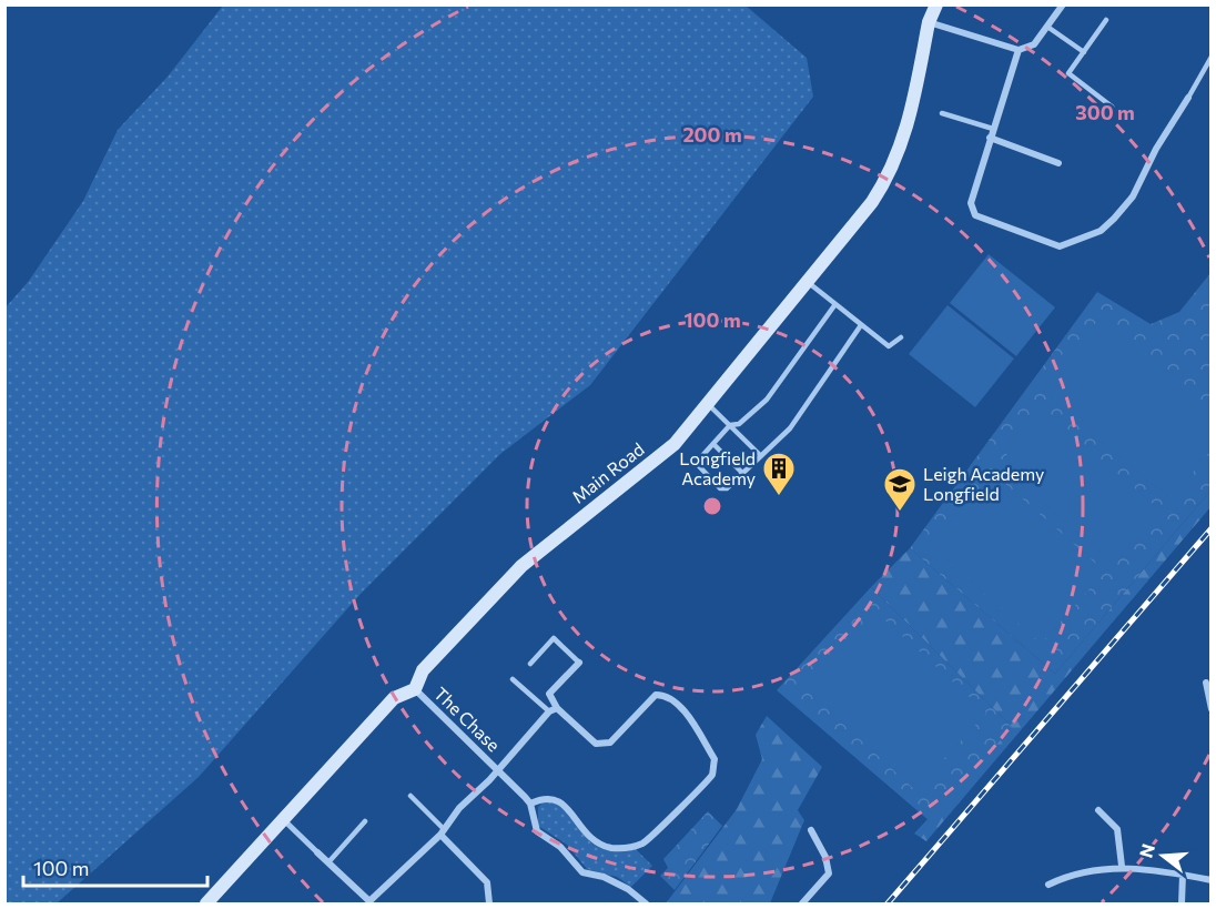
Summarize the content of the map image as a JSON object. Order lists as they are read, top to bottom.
{
  "streets": {
    "main road": ["Main Road"],
    "street": ["The Chase"]
  },
  "crossings": [
    ["Main Road", "The Chase"]
  ],
  "places": {
    "building": ["Longfield Academy"],
    "school or university": ["Leigh Academy Longfield"]
  },
  "scale_bar": "100 m",
  "north": "left",
  "rings": ["300 m", "200 m", "100 m"]
}
